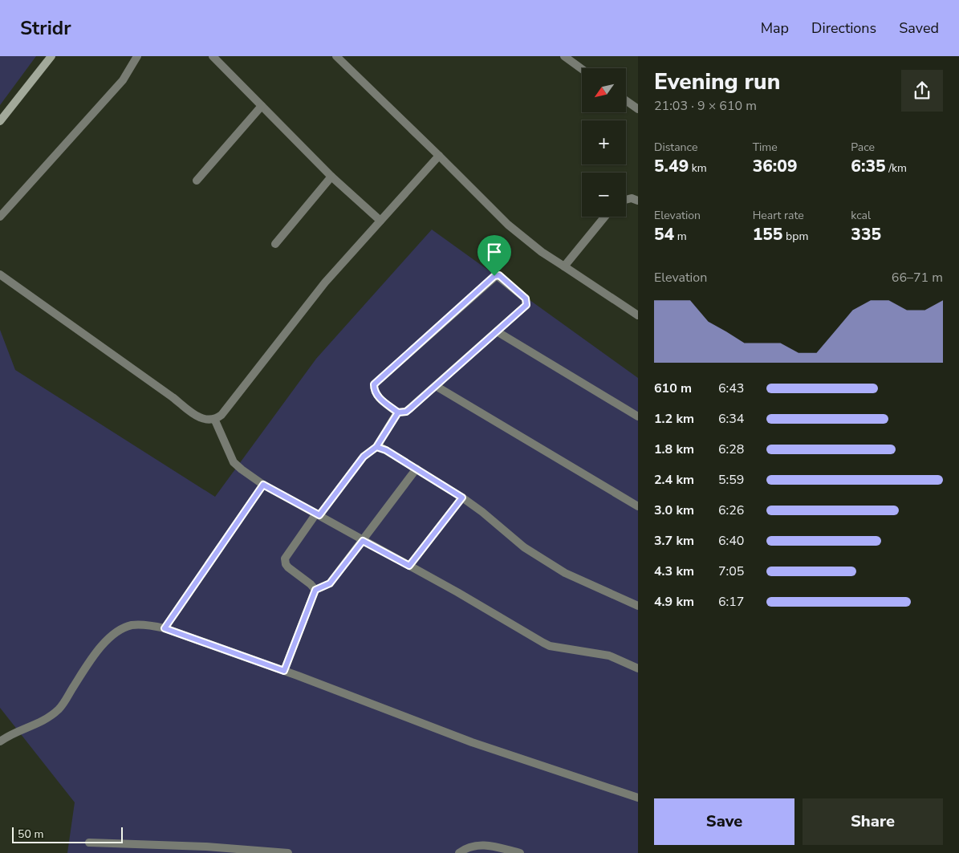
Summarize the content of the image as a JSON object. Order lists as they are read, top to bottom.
{
  "scale_bar": "50 m",
  "north": "bottom left",
  "page": {
    "header": "Stridr",
    "nav": ["Map", "Directions", "Saved"],
    "heading": ["Evening run", "21:03 · 9 × 610 m"],
    "map_buttons": ["+", "−"],
    "stats": [
      ["Distance", "5.49 km"],
      ["Time", "36:09"],
      ["Pace", "6:35 /km"],
      ["Elevation", "54 m"],
      ["Heart rate", "155 bpm"],
      ["kcal", "335"]
    ],
    "chart": ["Elevation", "66–71 m"],
    "list": [
      {
        "name": "610 m",
        "note": "6:43"
      },
      {
        "name": "1.2 km",
        "note": "6:34"
      },
      {
        "name": "1.8 km",
        "note": "6:28"
      },
      {
        "name": "2.4 km",
        "note": "5:59"
      },
      {
        "name": "3.0 km",
        "note": "6:26"
      },
      {
        "name": "3.7 km",
        "note": "6:40"
      },
      {
        "name": "4.3 km",
        "note": "7:05"
      },
      {
        "name": "4.9 km",
        "note": "6:17"
      }
    ],
    "buttons": ["Save", "Share"],
    "scale": "50 m"
  }
}
